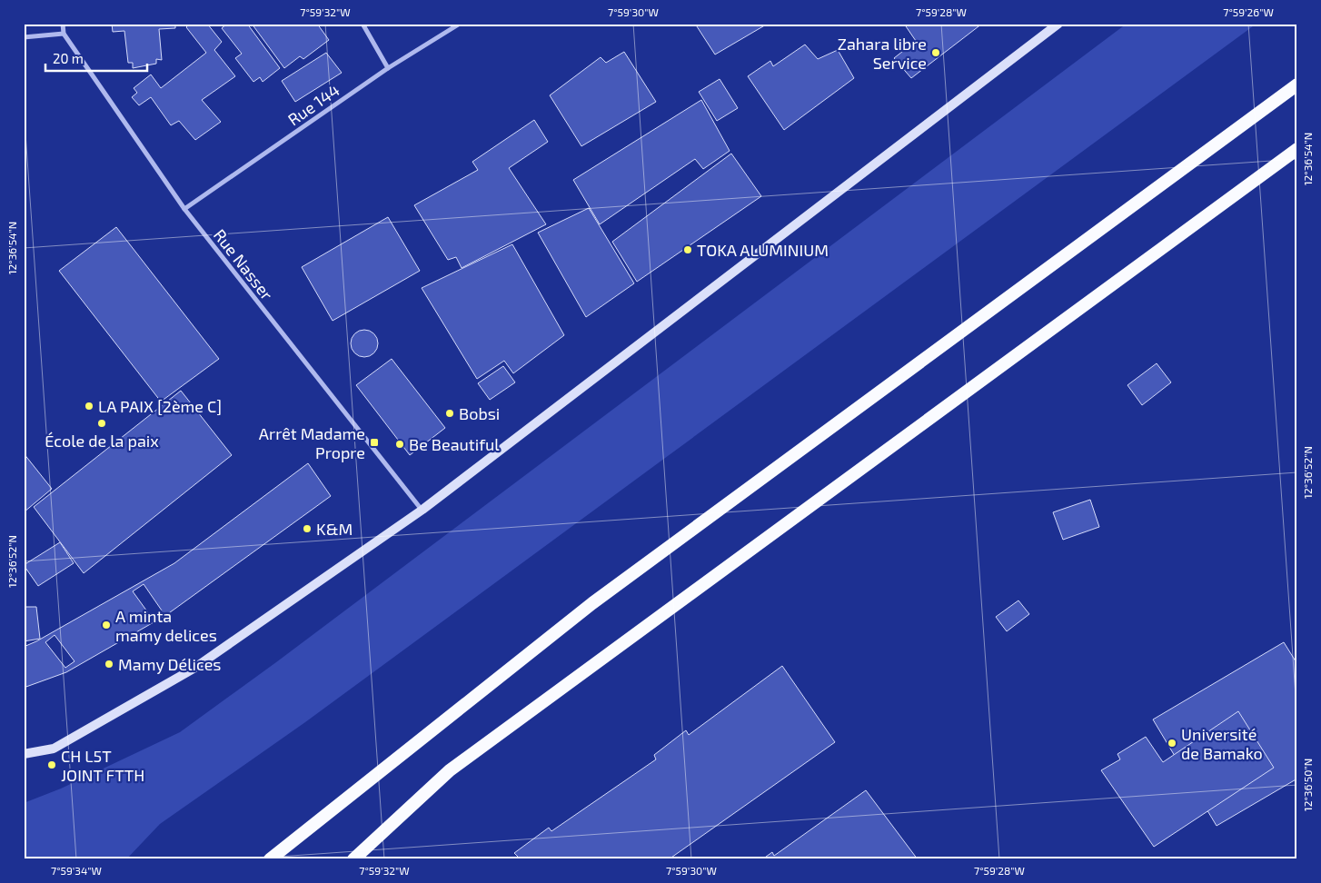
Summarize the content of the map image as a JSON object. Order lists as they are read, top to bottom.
{
  "streets": {
    "street": ["Rue 144", "Rue Nasser"]
  },
  "crossings": [
    ["Rue 144", "Rue Nasser"]
  ],
  "places": {
    "other": [
      "Zahara libre Service",
      "TOKA ALUMINIUM",
      "LA PAIX [2ème C]",
      "Bobsi",
      "École de la paix",
      "Be Beautiful",
      "K&M",
      "A minta mamy delices",
      "Mamy Délices",
      "Université de Bamako",
      "CH L5T JOINT FTTH"
    ],
    "transit": ["Arrêt Madame Propre"]
  },
  "scale_bar": "20 m",
  "coordinates": [
    "7°59'32\"W",
    "7°59'30\"W",
    "7°59'28\"W",
    "7°59'26\"W",
    "12°36'54\"N",
    "12°36'52\"N",
    "12°36'50\"N",
    "7°59'34\"W"
  ]
}
